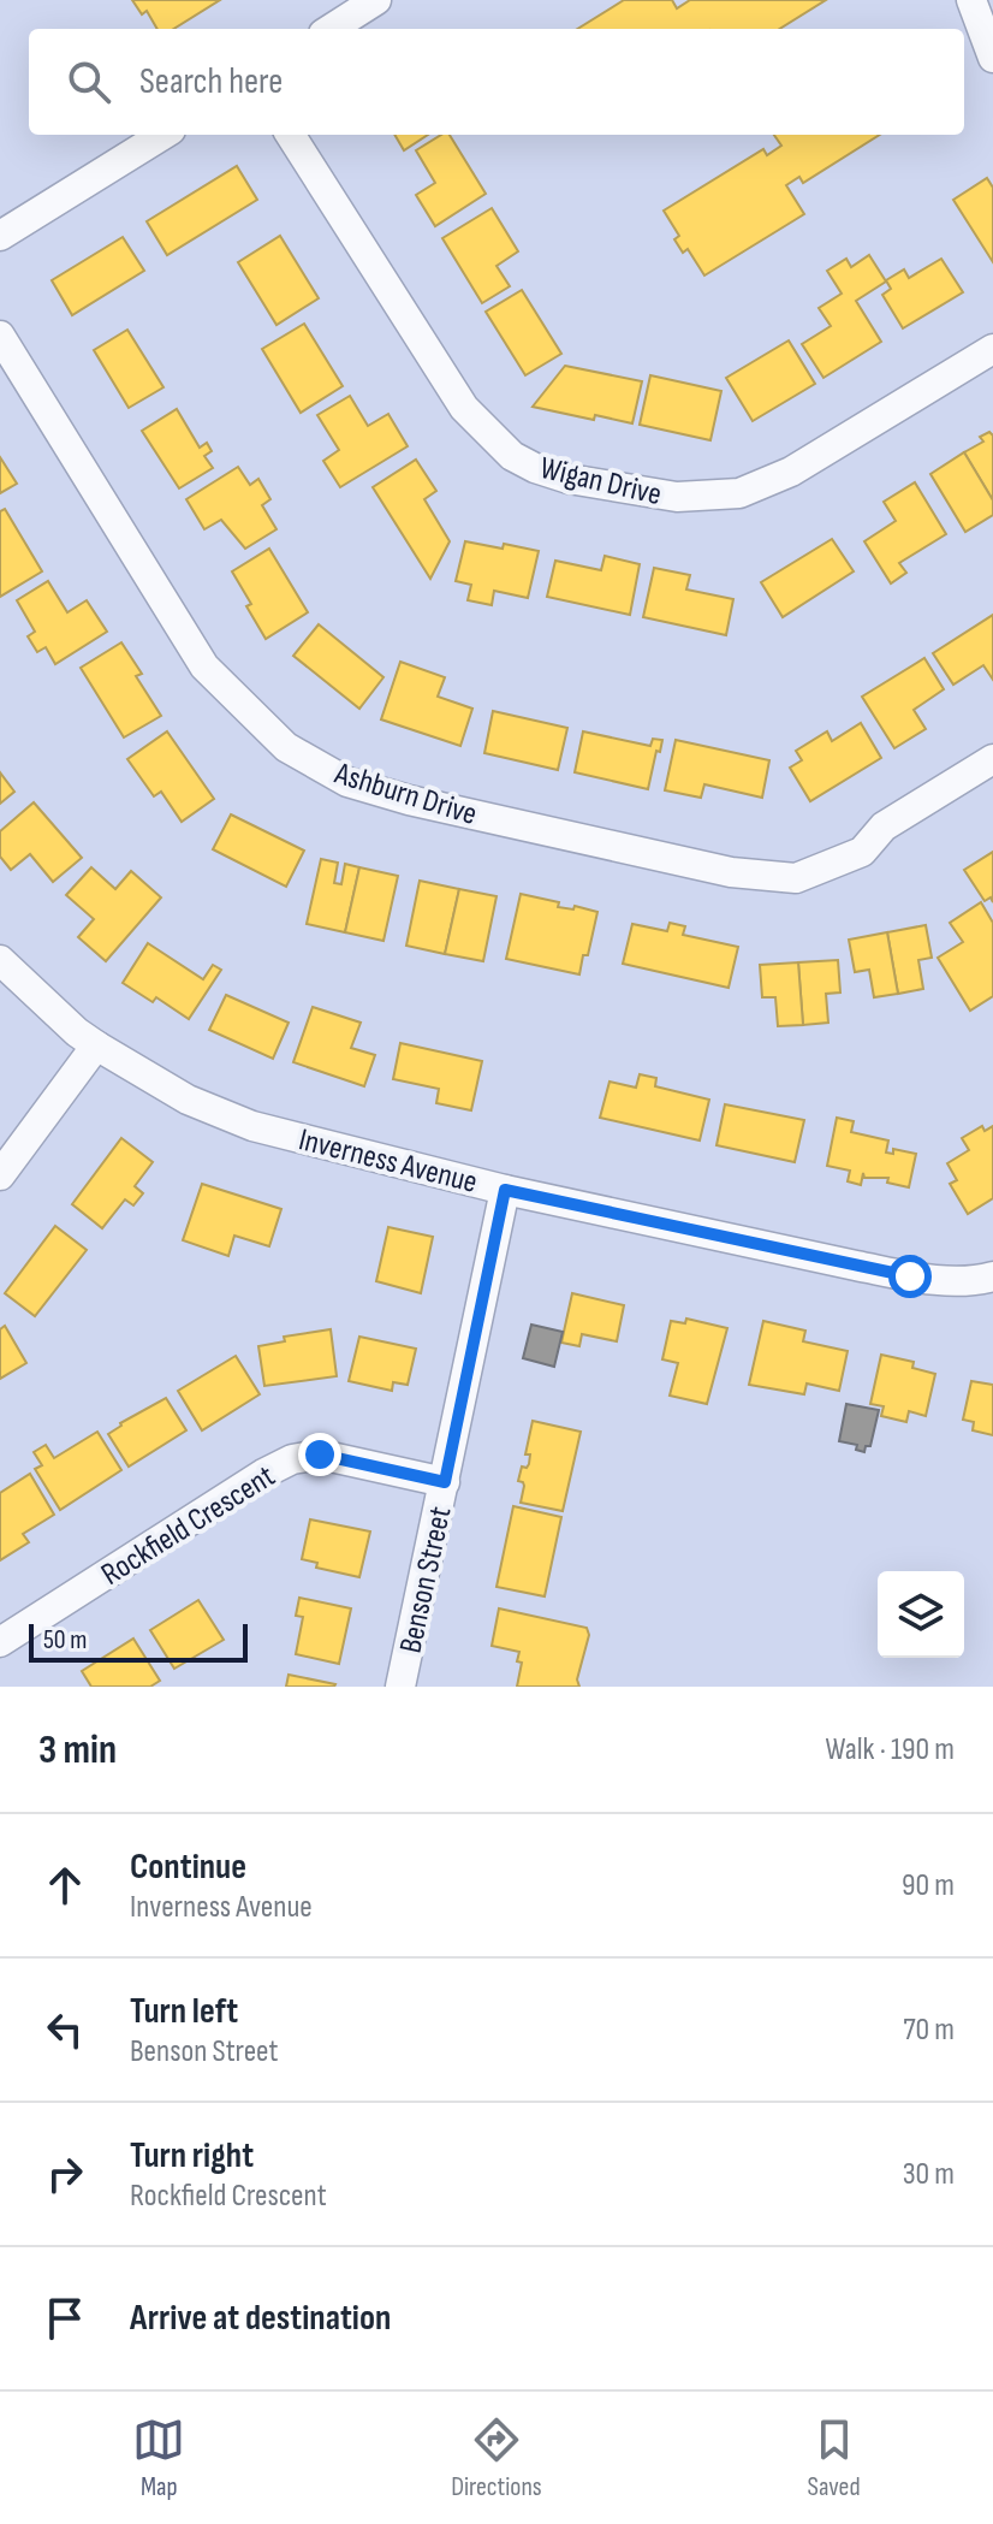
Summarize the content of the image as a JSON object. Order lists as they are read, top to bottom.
{
  "streets": {
    "street": [
      "Wigan Drive",
      "Ashburn Drive",
      "Inverness Avenue",
      "Rockfield Crescent",
      "Benson Street"
    ]
  },
  "crossings": [
    ["Inverness Avenue", "Benson Street"],
    ["Rockfield Crescent", "Benson Street"]
  ],
  "scale_bar": "50 m",
  "page": {
    "search": "Search here",
    "scale": "50 m",
    "heading": ["3 min", "Walk · 190 m"],
    "list": [
      ["Continue", "Inverness Avenue", "90 m"],
      ["Turn left", "Benson Street", "70 m"],
      ["Turn right", "Rockfield Crescent", "30 m"],
      "Arrive at destination"
    ],
    "nav": ["Map", "Directions", "Saved"]
  }
}
